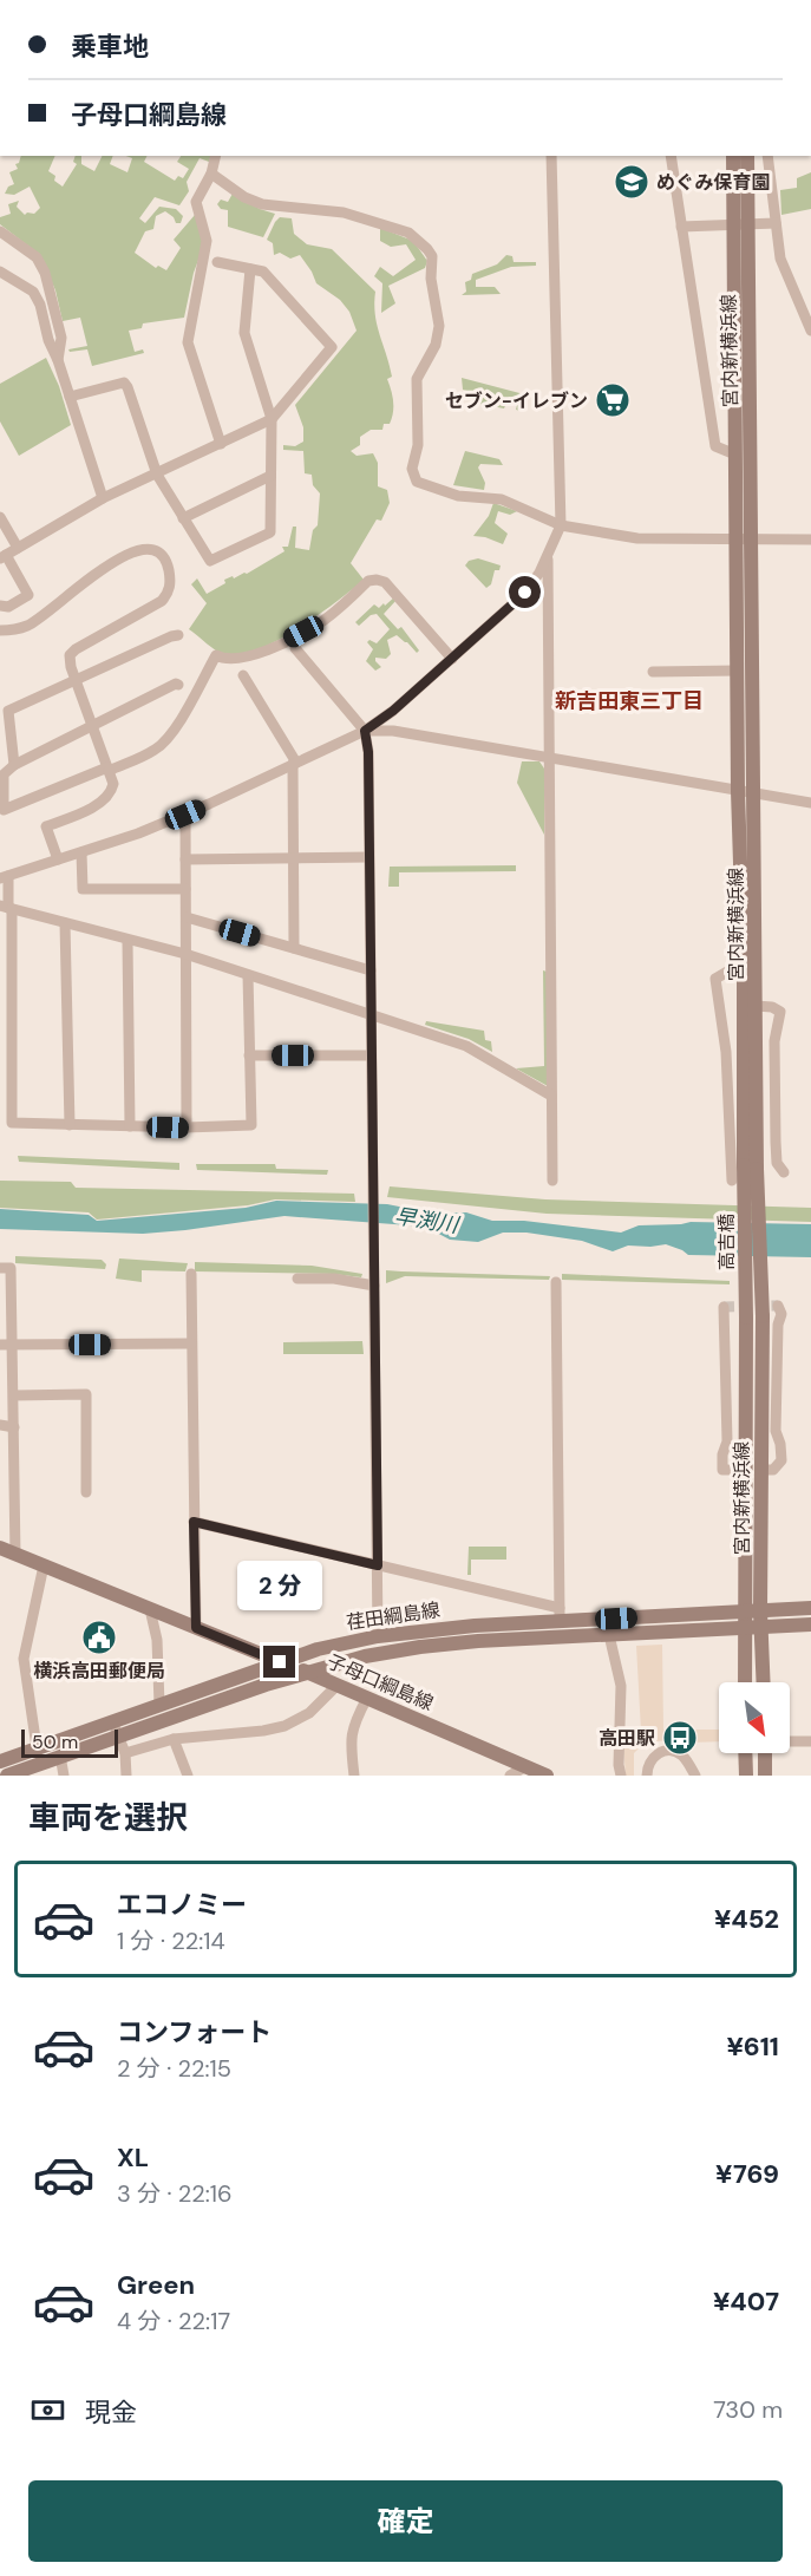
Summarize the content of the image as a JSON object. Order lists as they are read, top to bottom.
{
  "streets": {
    "street": [
      "宮内新横浜線",
      "高吉橋",
      "荏田綱島線",
      "子母口綱島線"
    ]
  },
  "crossings": [
    ["宮内新横浜線", "高吉橋"],
    ["宮内新横浜線", "荏田綱島線"],
    ["荏田綱島線", "子母口綱島線"]
  ],
  "districts": ["新吉田東三丁目"],
  "water": ["早渕川"],
  "places": {
    "school or university": ["めぐみ保育園"],
    "supermarket": ["セブン-イレブン"],
    "public building": ["横浜高田郵便局"],
    "bus stop": ["高田駅"]
  },
  "scale_bar": "50 m",
  "north": "bottom right",
  "page": {
    "banner": ["乗車地", "子母口綱島線"],
    "bubble": "2 分",
    "scale": "50 m",
    "heading": "車両を選択",
    "list": [
      {
        "name": "エコノミー",
        "note": "1 分 · 22:14",
        "value": "¥452"
      },
      {
        "name": "コンフォート",
        "note": "2 分 · 22:15",
        "value": "¥611"
      },
      {
        "name": "XL",
        "note": "3 分 · 22:16",
        "value": "¥769"
      },
      {
        "name": "Green",
        "note": "4 分 · 22:17",
        "value": "¥407"
      }
    ],
    "pay": ["現金", "730 m"],
    "buttons": "確定"
  }
}
